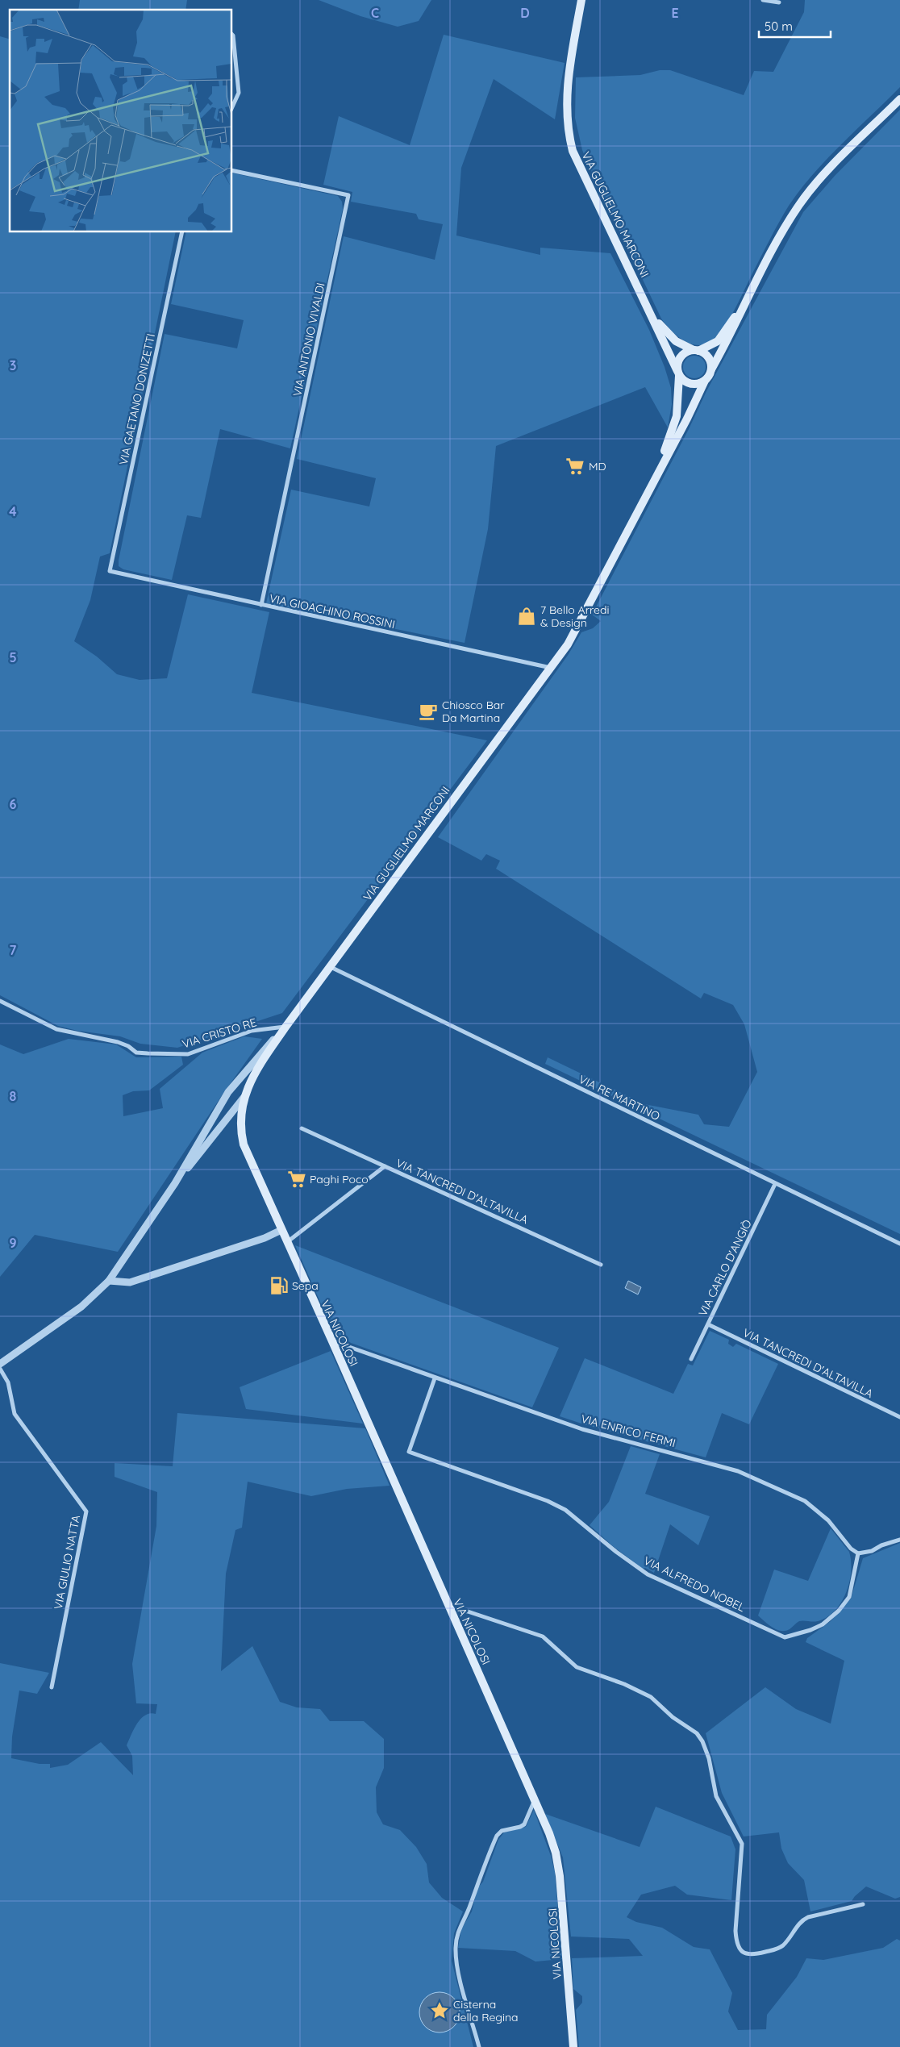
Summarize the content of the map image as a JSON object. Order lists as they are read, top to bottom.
{
  "streets": {
    "main road": ["VIA GUGLIELMO MARCONI", "VIA NICOLOSI"],
    "street": [
      "VIA ANTONIO VIVALDI",
      "VIA GAETANO DONIZETTI",
      "VIA GIOACHINO ROSSINI",
      "VIA CRISTO RE",
      "VIA RE MARTINO",
      "VIA TANCREDI D'ALTAVILLA",
      "VIA CARLO D'ANGIÒ",
      "VIA ENRICO FERMI",
      "VIA GIULIO NATTA",
      "VIA ALFREDO NOBEL"
    ]
  },
  "crossings": [
    ["VIA GUGLIELMO MARCONI", "VIA GIOACHINO ROSSINI"],
    ["VIA GUGLIELMO MARCONI", "VIA CRISTO RE"],
    ["VIA GUGLIELMO MARCONI", "VIA RE MARTINO"],
    ["VIA GUGLIELMO MARCONI", "VIA NICOLOSI"],
    ["VIA ANTONIO VIVALDI", "VIA GIOACHINO ROSSINI"],
    ["VIA GAETANO DONIZETTI", "VIA GIOACHINO ROSSINI"],
    ["VIA RE MARTINO", "VIA CARLO D'ANGIÒ"],
    ["VIA TANCREDI D'ALTAVILLA", "VIA CARLO D'ANGIÒ"],
    ["VIA TANCREDI D'ALTAVILLA", "VIA NICOLOSI"],
    ["VIA NICOLOSI", "VIA ENRICO FERMI"],
    ["VIA ENRICO FERMI", "VIA ALFREDO NOBEL"]
  ],
  "places": {
    "supermarket": ["MD", "Paghi Poco"],
    "shop": ["7 Bello Arredi & Design"],
    "cafe": ["Chiosco Bar Da Martina"],
    "fuel station": ["Sepa"],
    "place": ["Cisterna della Regina"]
  },
  "scale_bar": "50 m",
  "grid": {
    "columns": ["C", "D", "E"],
    "rows": [
      "3",
      "4",
      "5",
      "6",
      "7",
      "8",
      "9"
    ]
  }
}
